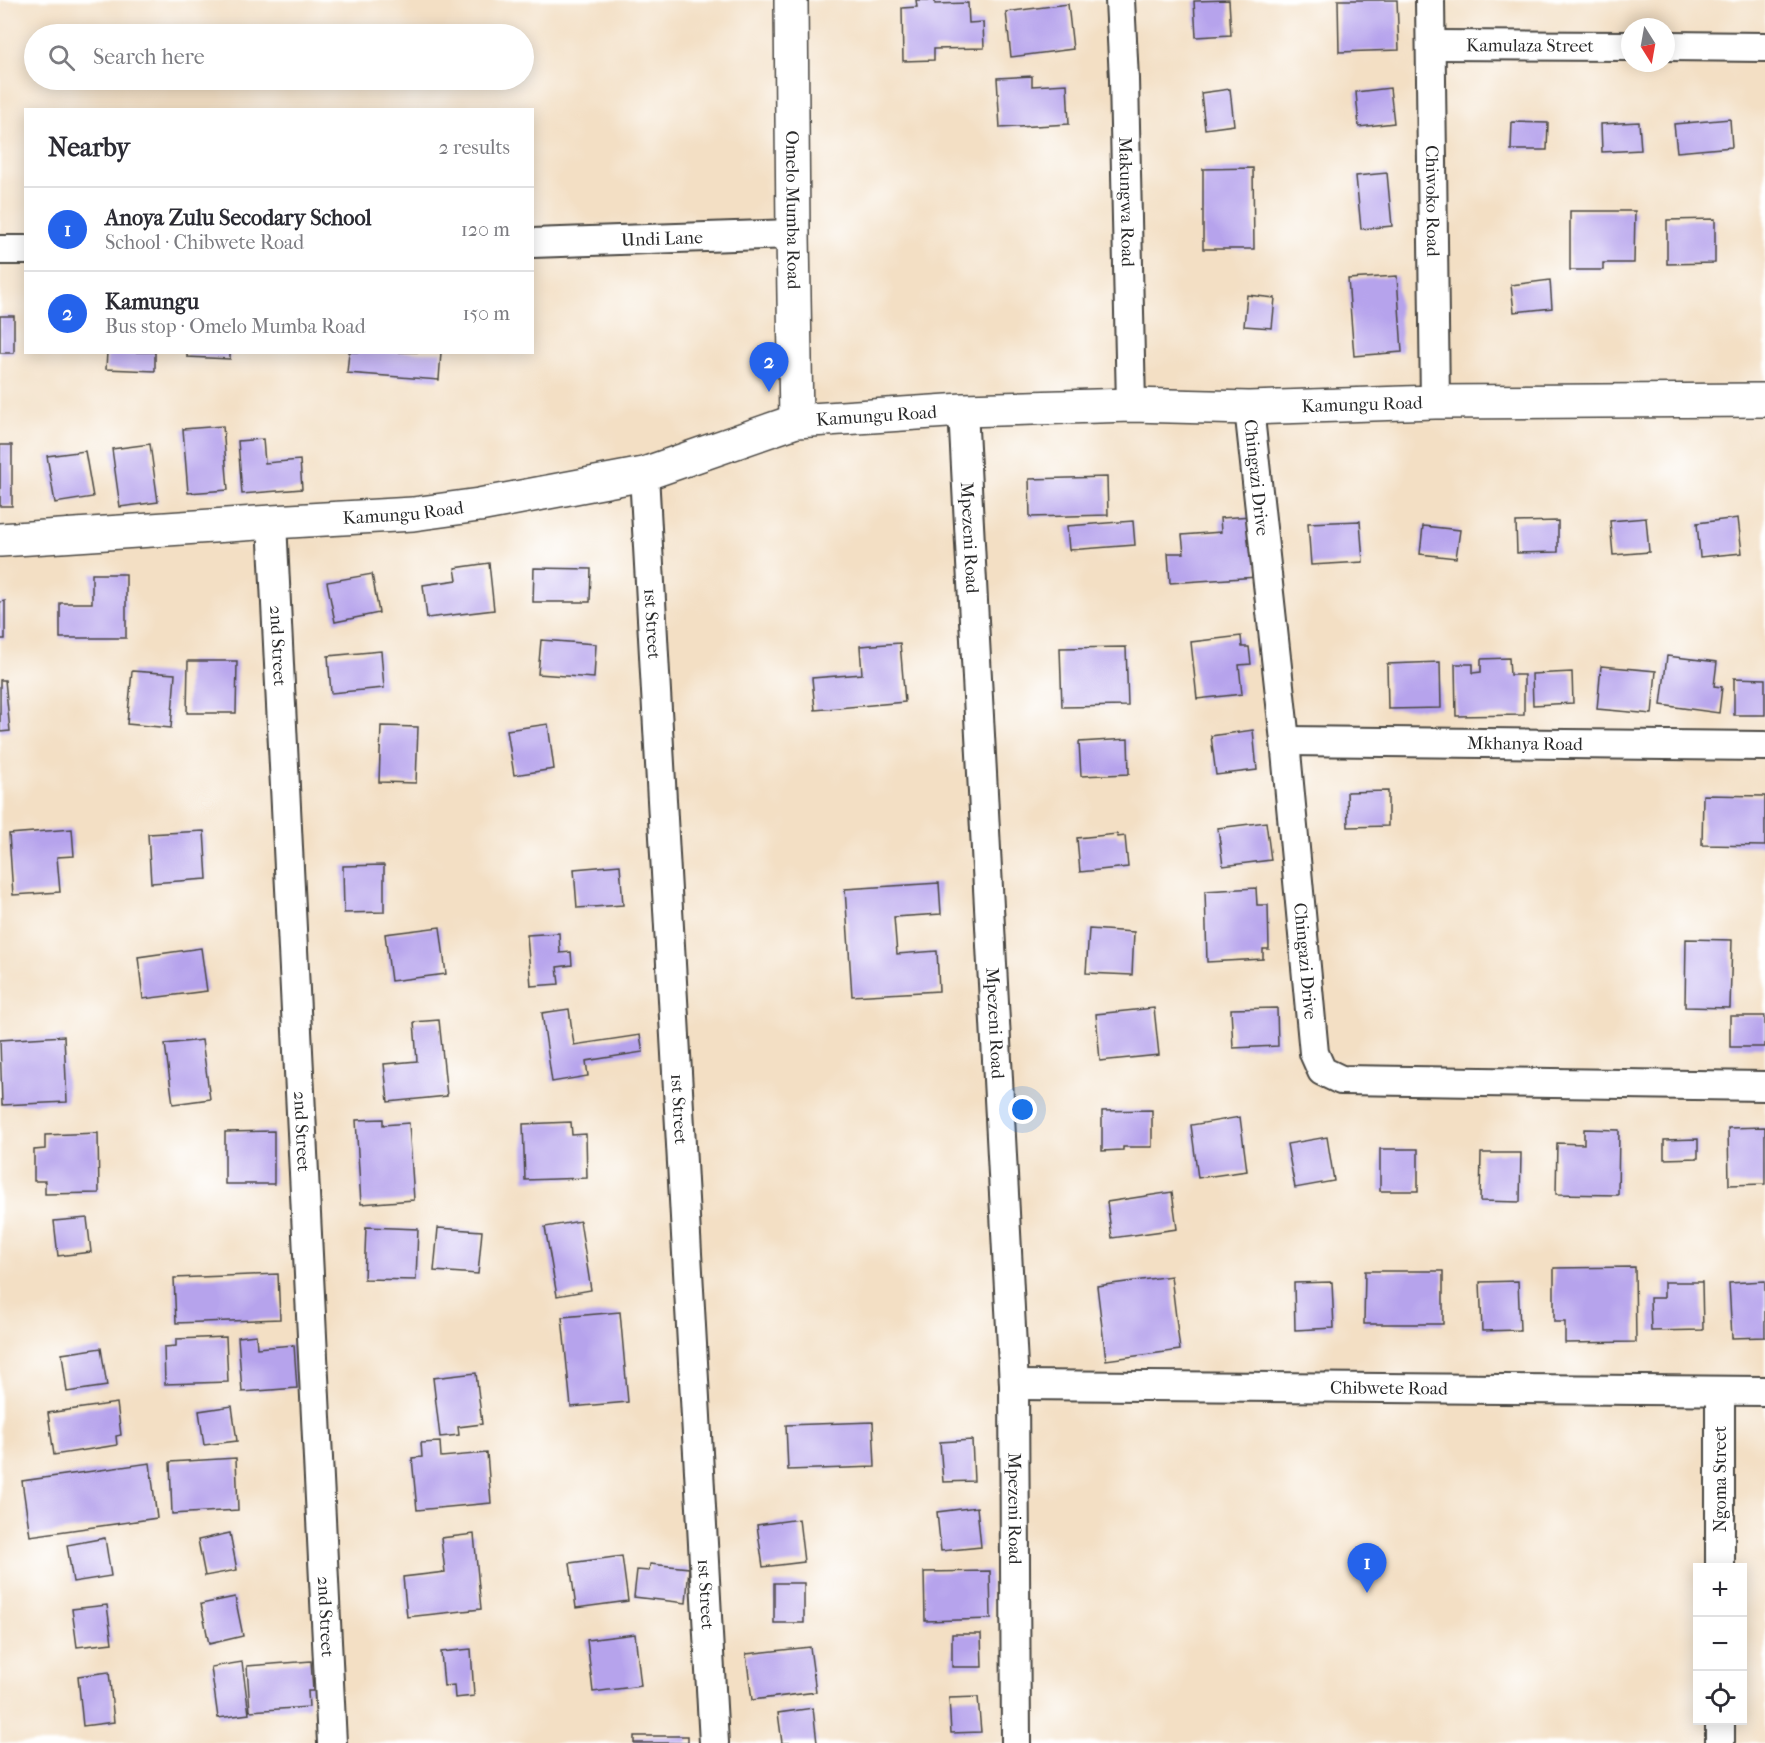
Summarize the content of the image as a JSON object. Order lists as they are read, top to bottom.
{
  "streets": {
    "street": [
      "Kamulaza Street",
      "Chiwoko Road",
      "Makungwa Road",
      "Omelo Mumba Road",
      "Undi Lane",
      "Kamungu Road",
      "Chingazi Drive",
      "Mpezeni Road",
      "1st Street",
      "2nd Street",
      "Mkhanya Road",
      "Chibwete Road",
      "Ngoma Street"
    ]
  },
  "crossings": [
    ["Kamulaza Street", "Chiwoko Road"],
    ["Chiwoko Road", "Kamungu Road"],
    ["Makungwa Road", "Kamungu Road"],
    ["Omelo Mumba Road", "Undi Lane"],
    ["Omelo Mumba Road", "Kamungu Road"],
    ["Kamungu Road", "Chingazi Drive"],
    ["Kamungu Road", "Mpezeni Road"],
    ["Kamungu Road", "1st Street"],
    ["Kamungu Road", "2nd Street"],
    ["Chingazi Drive", "Mkhanya Road"],
    ["Mpezeni Road", "Chibwete Road"],
    ["Chibwete Road", "Ngoma Street"]
  ],
  "north": "bottom",
  "page": {
    "search": "Search here",
    "heading": ["Nearby", "2 results"],
    "list": [
      {
        "mark": "1",
        "name": "Anoya Zulu Secodary School",
        "note": "School · Chibwete Road",
        "value": "120 m"
      },
      {
        "mark": "2",
        "name": "Kamungu",
        "note": "Bus stop · Omelo Mumba Road",
        "value": "150 m"
      }
    ],
    "pins": ["2", "1"],
    "map_buttons": ["+", "−"]
  }
}
